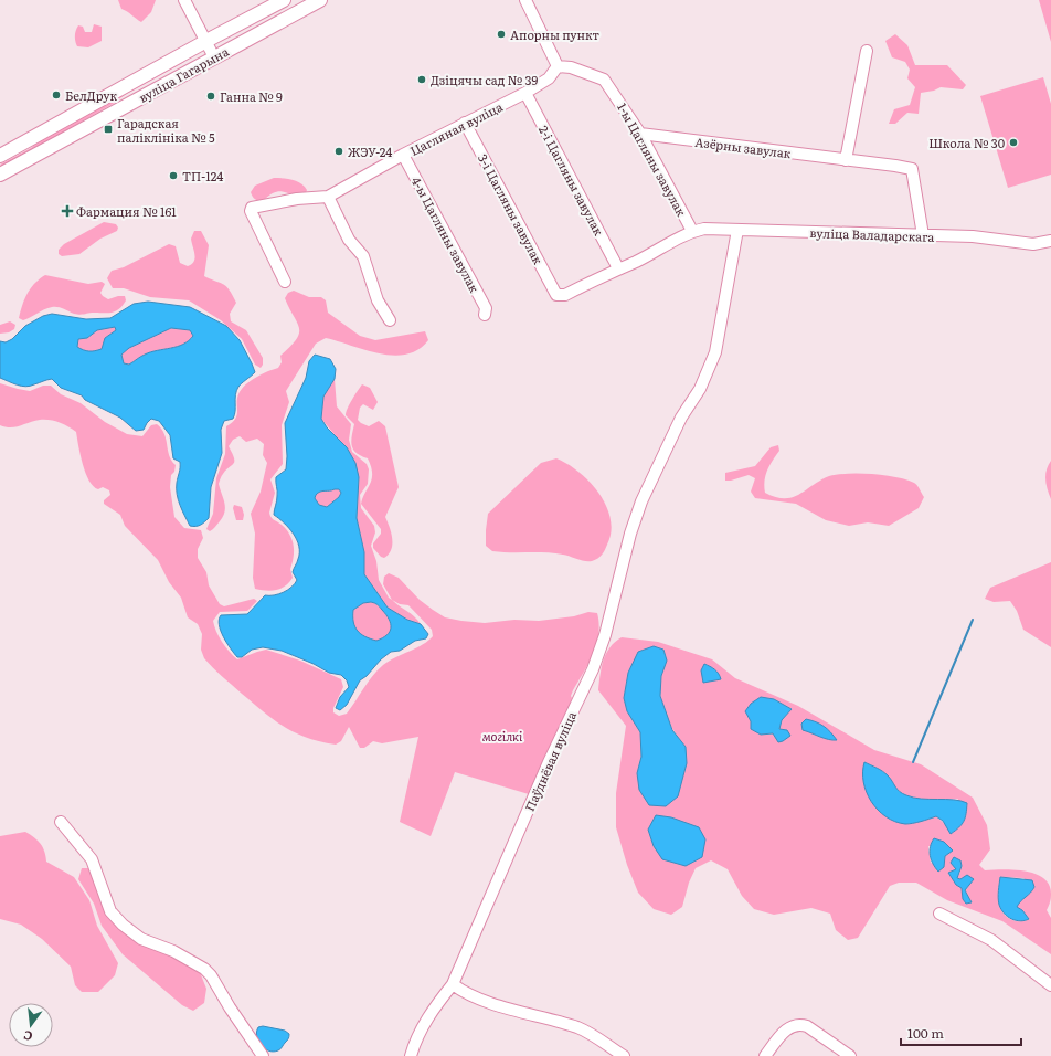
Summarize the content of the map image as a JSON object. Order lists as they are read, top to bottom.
{
  "streets": {
    "main road": ["вуліца Гагарына"],
    "street": [
      "Цагляная вуліца",
      "Азёрны завулак",
      "1-ы Цагляны завулак",
      "2-і Цагляны завулак",
      "3-і Цагляны завулак",
      "4-ы Цагляны завулак",
      "вуліца Валадарскага",
      "Паўднёвая вуліца"
    ]
  },
  "crossings": [
    ["Цагляная вуліца", "1-ы Цагляны завулак"],
    ["Цагляная вуліца", "2-і Цагляны завулак"],
    ["Цагляная вуліца", "3-і Цагляны завулак"],
    ["Цагляная вуліца", "4-ы Цагляны завулак"],
    ["Азёрны завулак", "1-ы Цагляны завулак"],
    ["Азёрны завулак", "вуліца Валадарскага"],
    ["1-ы Цагляны завулак", "вуліца Валадарскага"],
    ["2-і Цагляны завулак", "3-і Цагляны завулак"],
    ["вуліца Валадарскага", "Паўднёвая вуліца"]
  ],
  "parks": ["могілкі"],
  "places": {
    "other": [
      "Апорны пункт",
      "Дзіцячы сад № 39",
      "БелДрук",
      "Ганна № 9",
      "Школа № 30",
      "ЖЭУ-24",
      "ТП-124"
    ],
    "transit": ["Гарадская паліклініка № 5"],
    "health": ["Фармация № 161"]
  },
  "scale_bar": "100 m",
  "north": "bottom"
}
